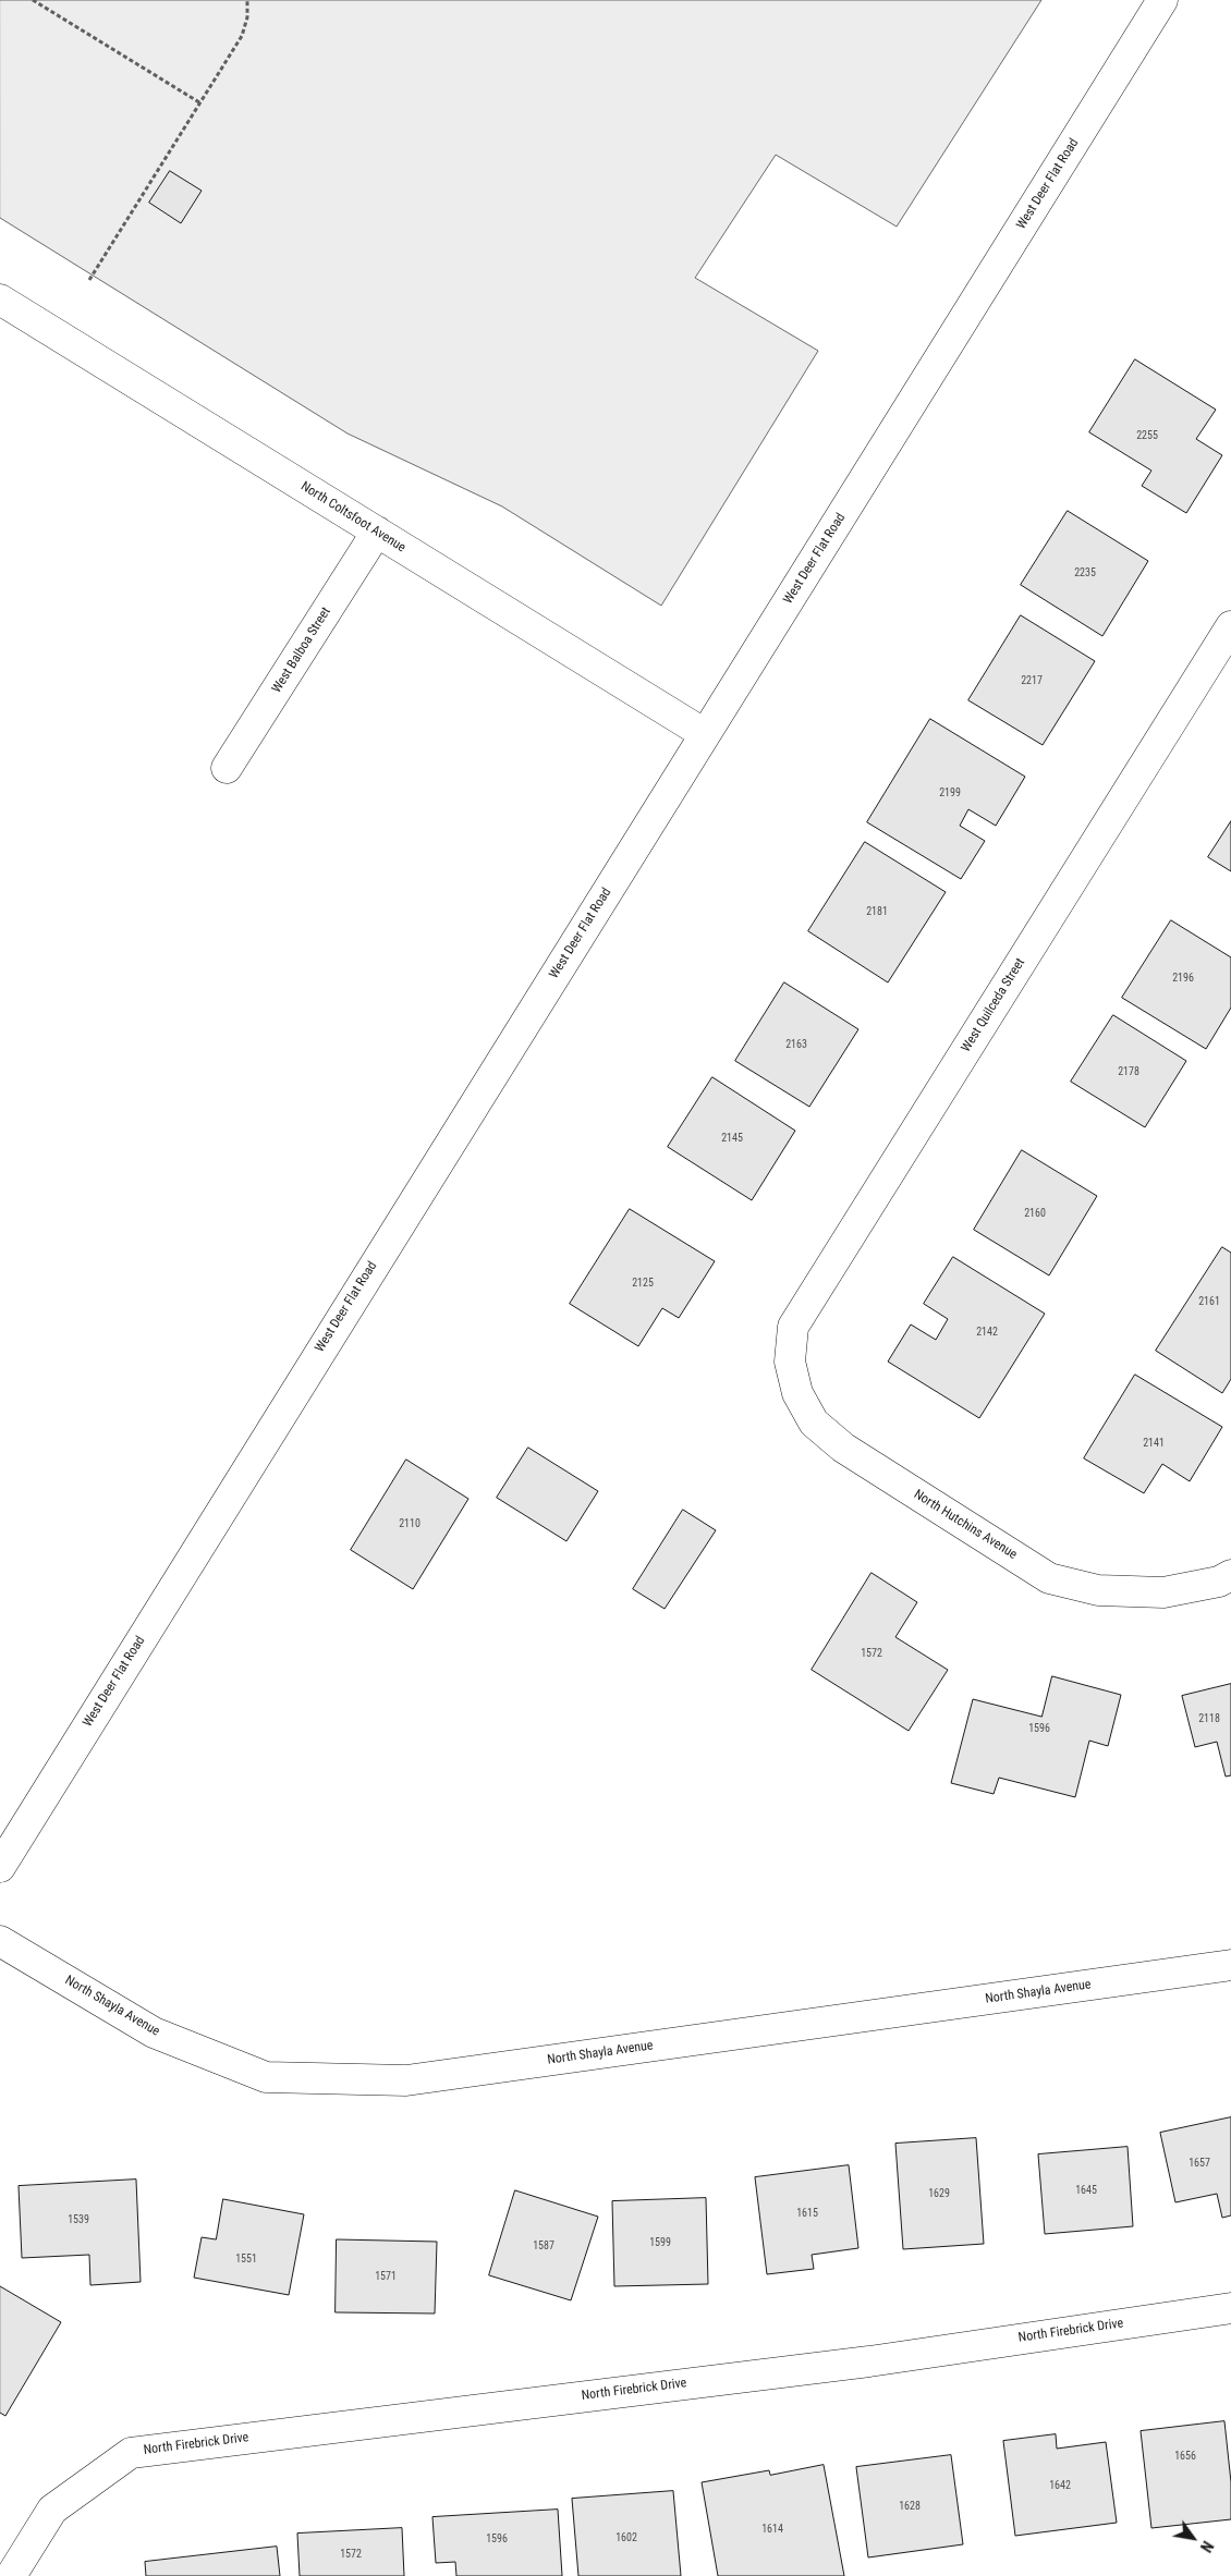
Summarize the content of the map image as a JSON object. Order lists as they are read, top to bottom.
{
  "streets": {
    "street": [
      "West Deer Flat Road",
      "North Coltsfoot Avenue",
      "West Balboa Street",
      "West Quilceda Street",
      "North Hutchins Avenue",
      "North Shayla Avenue",
      "North Firebrick Drive"
    ]
  },
  "crossings": [
    ["West Deer Flat Road", "North Coltsfoot Avenue"],
    ["North Coltsfoot Avenue", "West Balboa Street"],
    ["West Quilceda Street", "North Hutchins Avenue"]
  ],
  "house_numbers": [
    "2255",
    "2235",
    "2217",
    "2199",
    "2181",
    "2196",
    "2163",
    "2178",
    "2145",
    "2160",
    "2125",
    "2161",
    "2142",
    "2141",
    "2110",
    "1572",
    "2118",
    "1596",
    "1657",
    "1645",
    "1629",
    "1615",
    "1539",
    "1599",
    "1587",
    "1551",
    "1571",
    "1656",
    "1642",
    "1628",
    "1614",
    "1602",
    "1596",
    "1572"
  ],
  "north": "bottom right"
}
